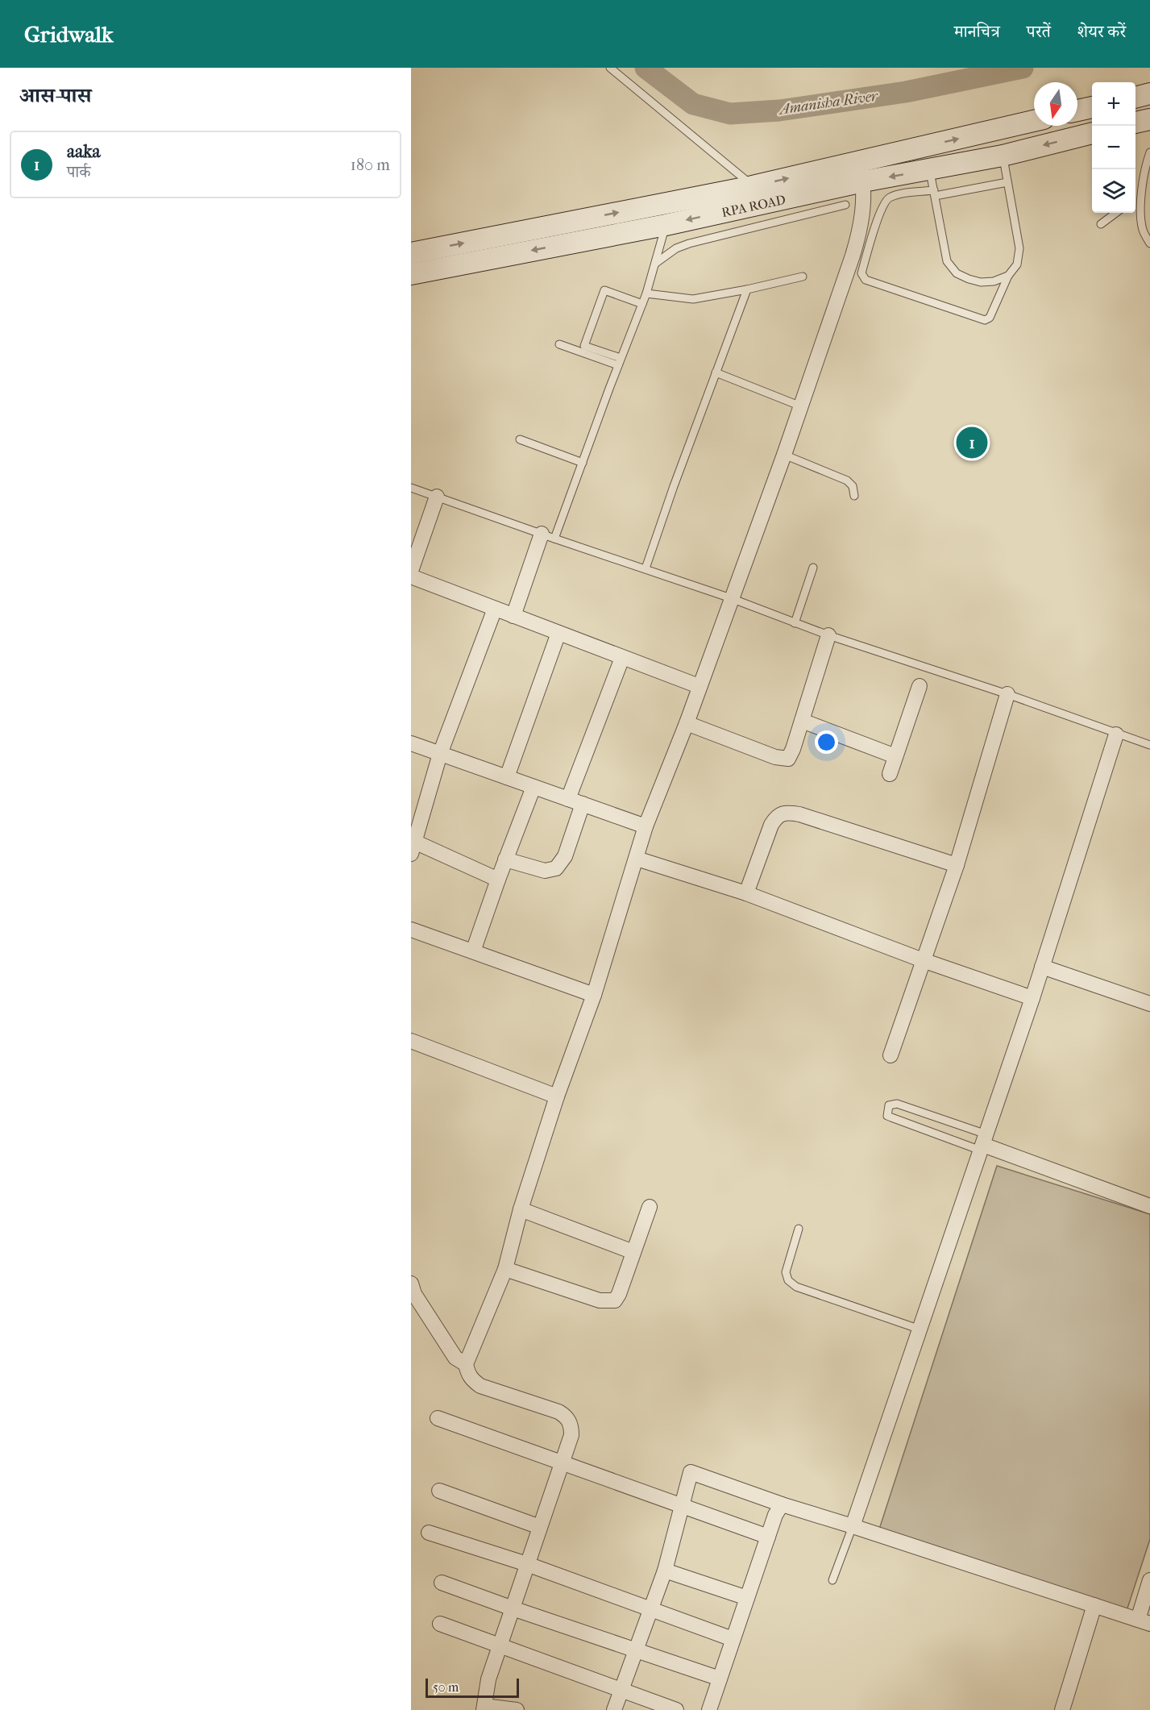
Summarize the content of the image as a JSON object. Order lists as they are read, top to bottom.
{
  "streets": {
    "street": ["RPA ROAD"]
  },
  "water": ["Amanisha River"],
  "scale_bar": "50 m",
  "north": "bottom",
  "page": {
    "header": "Gridwalk",
    "nav": ["मानचित्र", "परतें", "शेयर करें"],
    "heading": "आस-पास",
    "map_buttons": ["+", "−"],
    "list": [
      {
        "mark": "1",
        "name": "aaka",
        "note": "पार्क",
        "value": "180 m"
      }
    ],
    "pins": "1",
    "scale": "50 m"
  }
}
